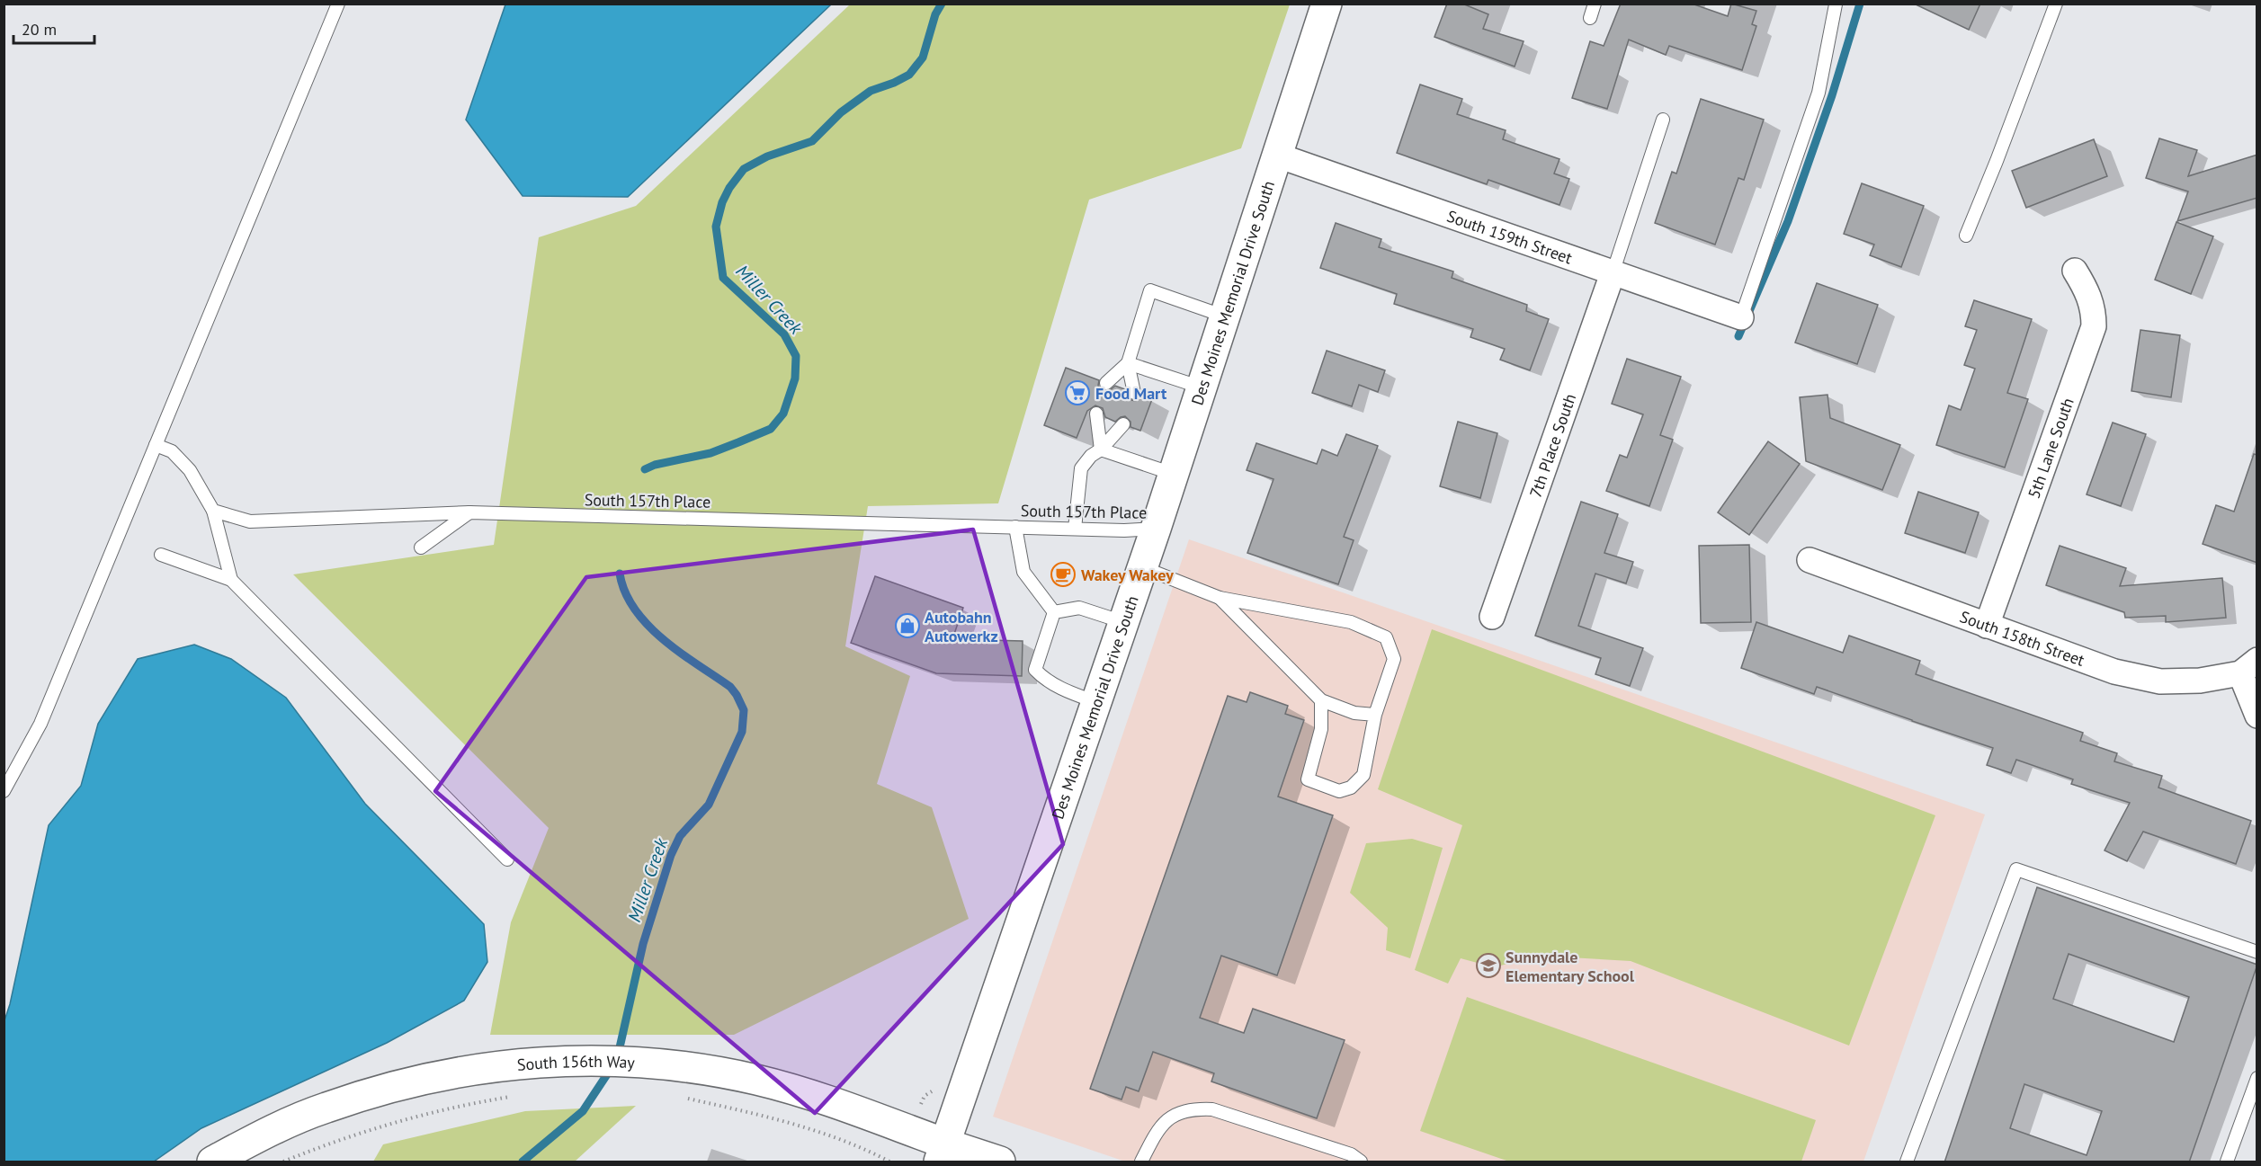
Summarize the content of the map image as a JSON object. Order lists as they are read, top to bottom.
{
  "streets": {
    "main road": ["Des Moines Memorial Drive South", "South 156th Way"],
    "street": [
      "South 159th Street",
      "7th Place South",
      "5th Lane South",
      "South 158th Street"
    ],
    "lane": ["South 157th Place"]
  },
  "crossings": [
    ["South 159th Street", "Des Moines Memorial Drive South"],
    ["South 159th Street", "7th Place South"],
    ["Des Moines Memorial Drive South", "South 157th Place"],
    ["Des Moines Memorial Drive South", "South 156th Way"],
    ["5th Lane South", "South 158th Street"]
  ],
  "water": ["Miller Creek"],
  "places": {
    "supermarket": ["Food Mart"],
    "cafe": ["Wakey Wakey"],
    "shop": ["Autobahn Autowerkz"],
    "school or university": ["Sunnydale Elementary School"]
  },
  "scale_bar": "20 m"
}
